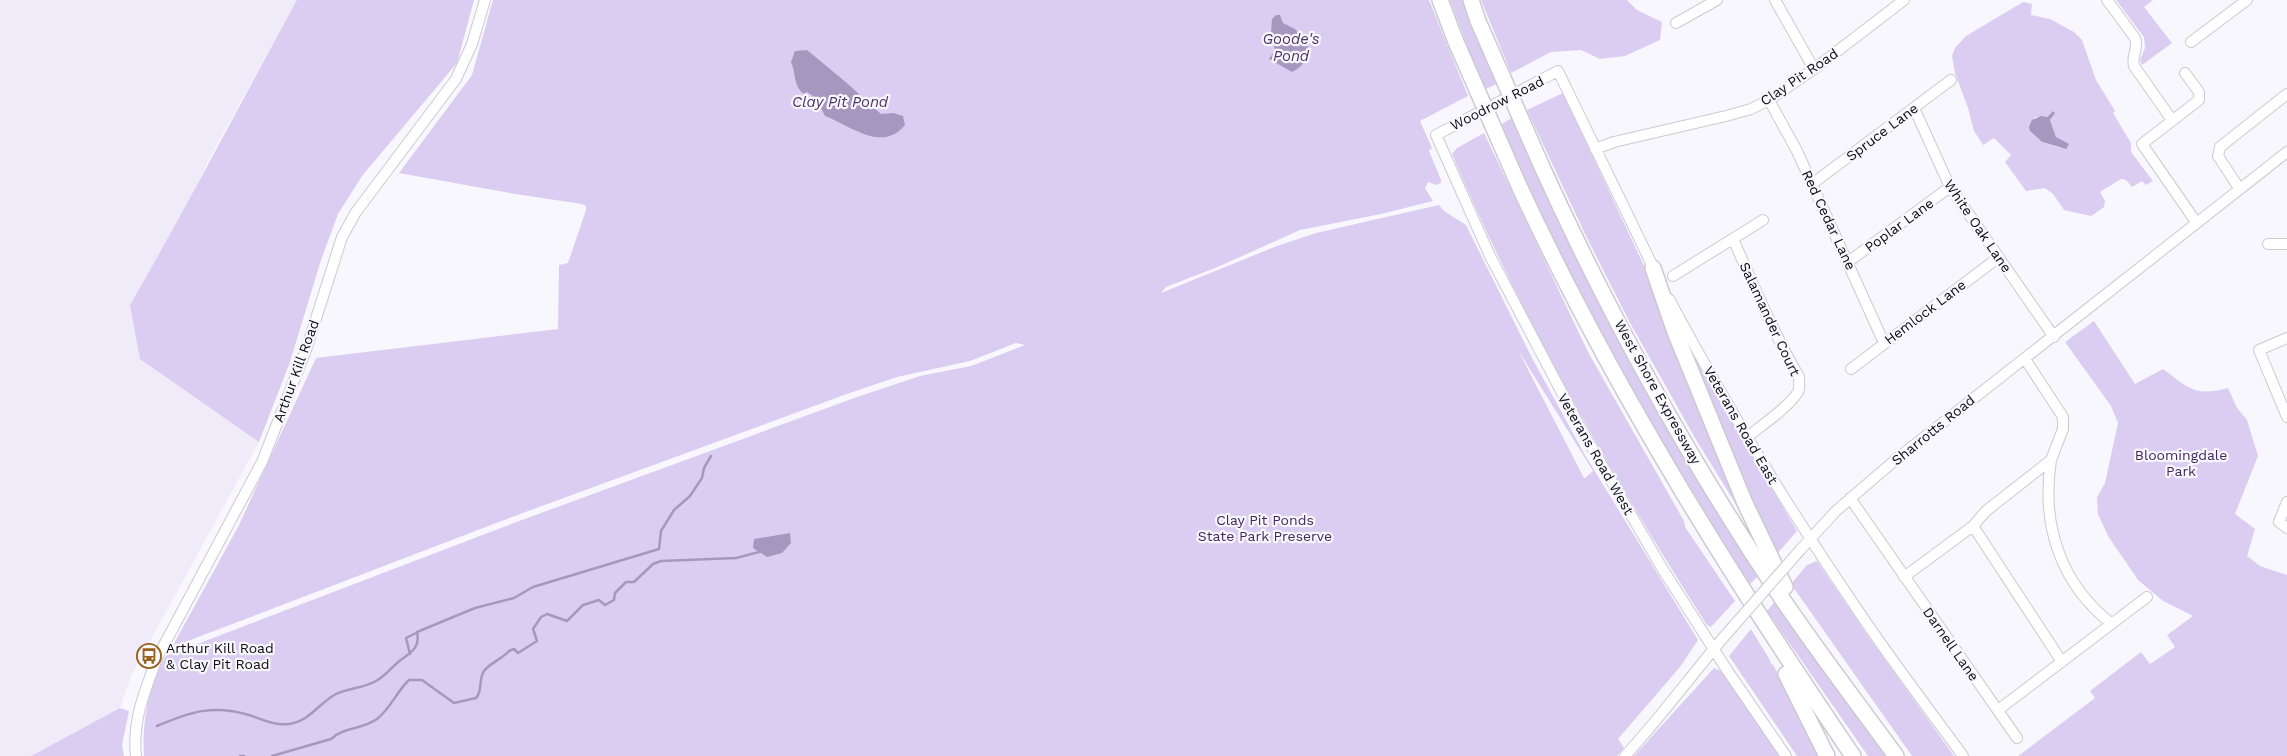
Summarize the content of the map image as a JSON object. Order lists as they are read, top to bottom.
{
  "streets": {
    "highway": ["West Shore Expressway"],
    "street": [
      "Clay Pit Road",
      "Woodrow Road",
      "Spruce Lane",
      "Red Cedar Lane",
      "Poplar Lane",
      "White Oak Lane",
      "Hemlock Lane",
      "Salamander Court",
      "Arthur Kill Road",
      "Veterans Road East",
      "Sharrotts Road",
      "Veterans Road West",
      "Darnell Lane"
    ]
  },
  "crossings": [
    ["Clay Pit Road", "Red Cedar Lane"],
    ["Clay Pit Road", "Veterans Road East"],
    ["Woodrow Road", "Veterans Road East"],
    ["Woodrow Road", "Veterans Road West"],
    ["Spruce Lane", "Red Cedar Lane"],
    ["Spruce Lane", "White Oak Lane"],
    ["Red Cedar Lane", "Poplar Lane"],
    ["Red Cedar Lane", "Hemlock Lane"],
    ["Poplar Lane", "White Oak Lane"],
    ["White Oak Lane", "Hemlock Lane"],
    ["White Oak Lane", "Sharrotts Road"],
    ["Salamander Court", "Veterans Road East"],
    ["Veterans Road East", "Sharrotts Road"],
    ["Sharrotts Road", "Veterans Road West"],
    ["Sharrotts Road", "Darnell Lane"]
  ],
  "water": ["Goode's Pond", "Clay Pit Pond"],
  "parks": ["Bloomingdale Park", "Clay Pit Ponds State Park Preserve"],
  "places": {
    "bus stop": ["Arthur Kill Road & Clay Pit Road"]
  }
}
